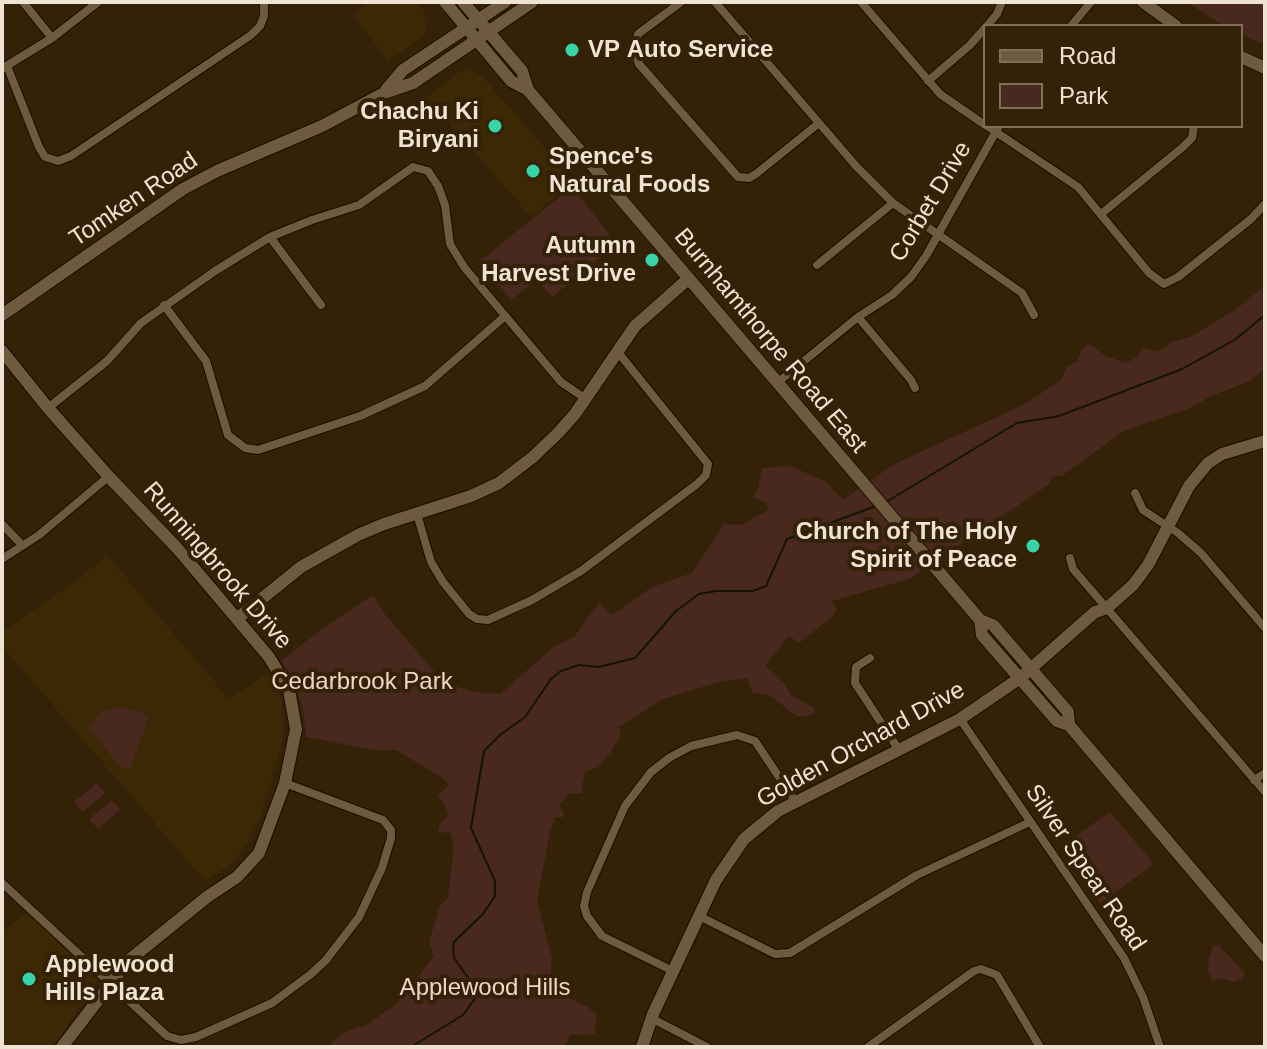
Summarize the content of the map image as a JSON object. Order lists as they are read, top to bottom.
{
  "streets": {
    "street": [
      "Tomken Road",
      "Corbet Drive",
      "Burnhamthorpe Road East",
      "Runningbrook Drive",
      "Golden Orchard Drive",
      "Silver Spear Road"
    ]
  },
  "crossings": [
    ["Tomken Road", "Burnhamthorpe Road East"],
    ["Corbet Drive", "Burnhamthorpe Road East"],
    ["Burnhamthorpe Road East", "Golden Orchard Drive"],
    ["Golden Orchard Drive", "Silver Spear Road"]
  ],
  "parks": ["Cedarbrook Park", "Applewood Hills"],
  "places": [
    "VP Auto Service",
    "Chachu Ki Biryani",
    "Spence's Natural Foods",
    "Autumn Harvest Drive",
    "Church of The Holy Spirit of Peace",
    "Applewood Hills Plaza"
  ],
  "legend": ["Road", "Park"]
}
